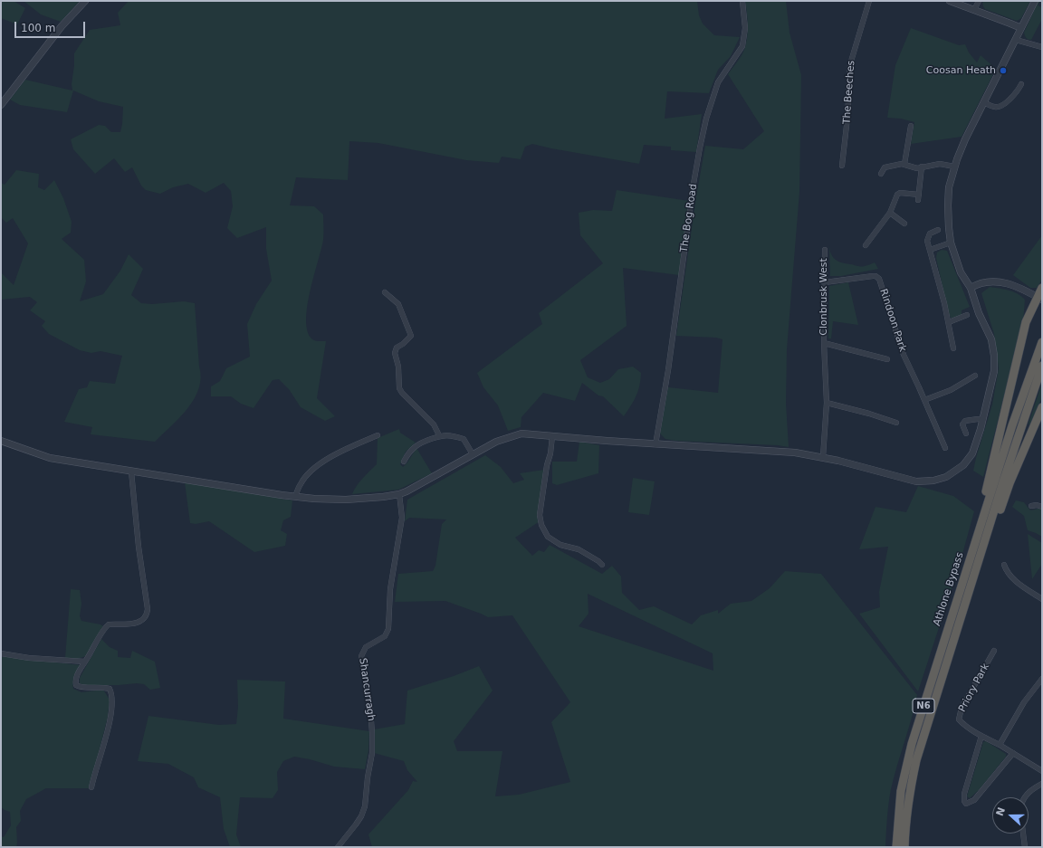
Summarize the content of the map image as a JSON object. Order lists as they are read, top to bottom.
{
  "streets": {
    "highway": ["Athlone Bypass", "N6"],
    "street": [
      "The Beeches",
      "The Bog Road",
      "Clonbrusk West",
      "Rindoon Park",
      "Priory Park",
      "Shancurragh"
    ]
  },
  "crossings": [
    ["Clonbrusk West", "Rindoon Park"],
    ["Athlone Bypass", "N6"]
  ],
  "places": ["Coosan Heath"],
  "scale_bar": "100 m",
  "north": "left"
}
